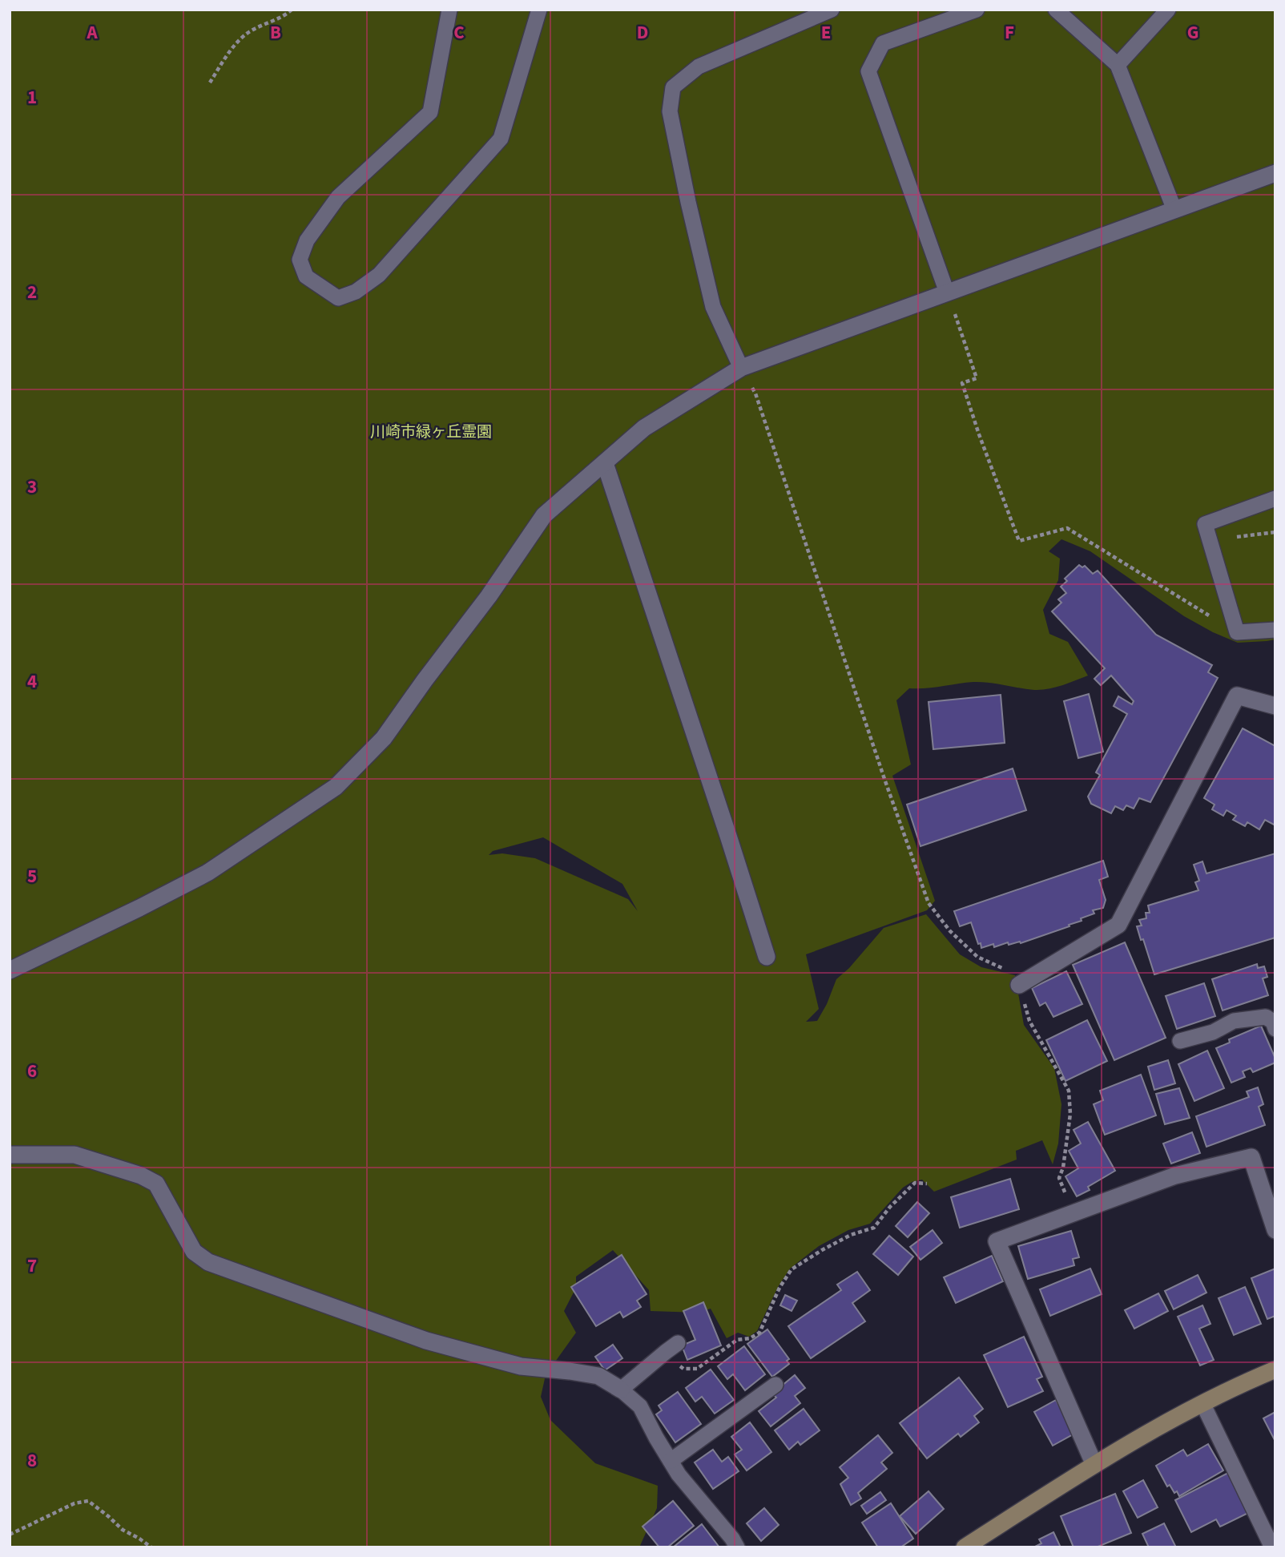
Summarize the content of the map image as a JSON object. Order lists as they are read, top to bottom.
{
  "parks": ["川崎市緑ヶ丘霊園"],
  "grid": {
    "columns": [
      "A",
      "B",
      "C",
      "D",
      "E",
      "F",
      "G"
    ],
    "rows": [
      "1",
      "2",
      "3",
      "4",
      "5",
      "6",
      "7",
      "8"
    ]
  }
}
